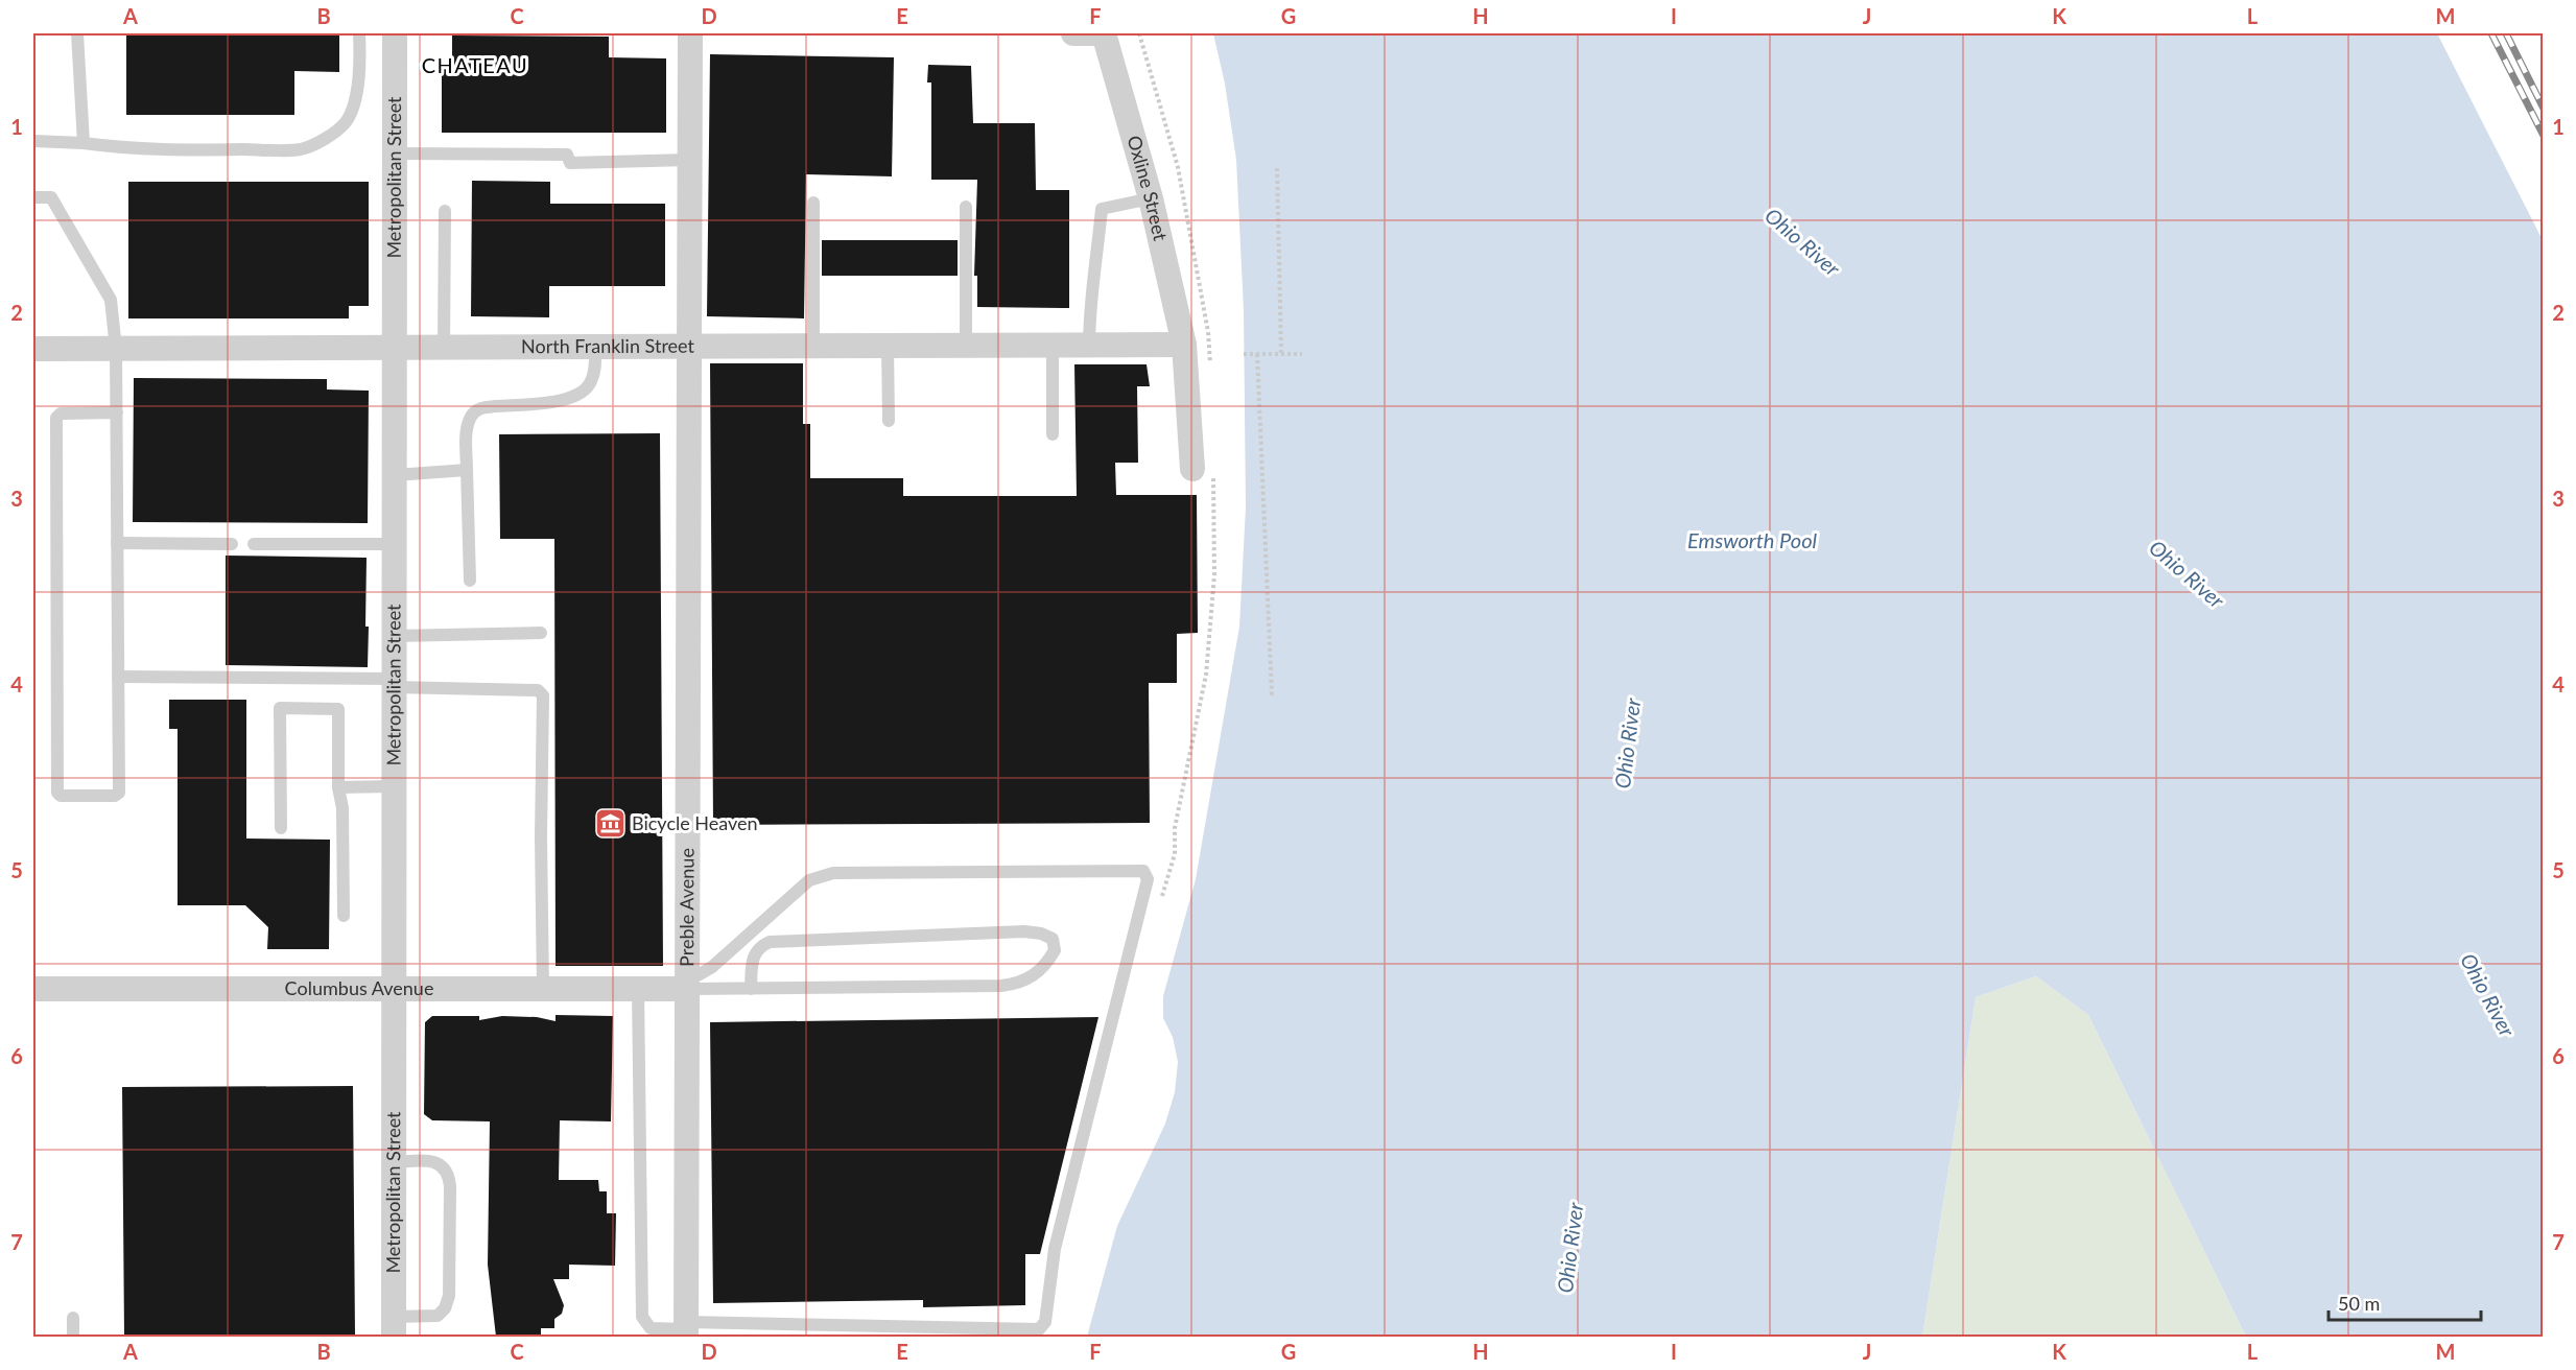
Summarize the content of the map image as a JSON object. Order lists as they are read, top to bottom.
{
  "streets": {
    "street": [
      "Metropolitan Street",
      "Oxline Street",
      "North Franklin Street",
      "Preble Avenue",
      "Columbus Avenue"
    ]
  },
  "crossings": [
    ["Metropolitan Street", "North Franklin Street"],
    ["Metropolitan Street", "Columbus Avenue"],
    ["Oxline Street", "North Franklin Street"],
    ["North Franklin Street", "Preble Avenue"],
    ["Preble Avenue", "Columbus Avenue"]
  ],
  "districts": ["CHATEAU"],
  "water": ["Ohio River", "Emsworth Pool"],
  "places": {
    "museum": ["Bicycle Heaven"]
  },
  "scale_bar": "50 m",
  "grid": {
    "columns": [
      "A",
      "B",
      "C",
      "D",
      "E",
      "F",
      "G",
      "H",
      "I",
      "J",
      "K",
      "L",
      "M"
    ],
    "rows": [
      "1",
      "2",
      "3",
      "4",
      "5",
      "6",
      "7"
    ]
  }
}
